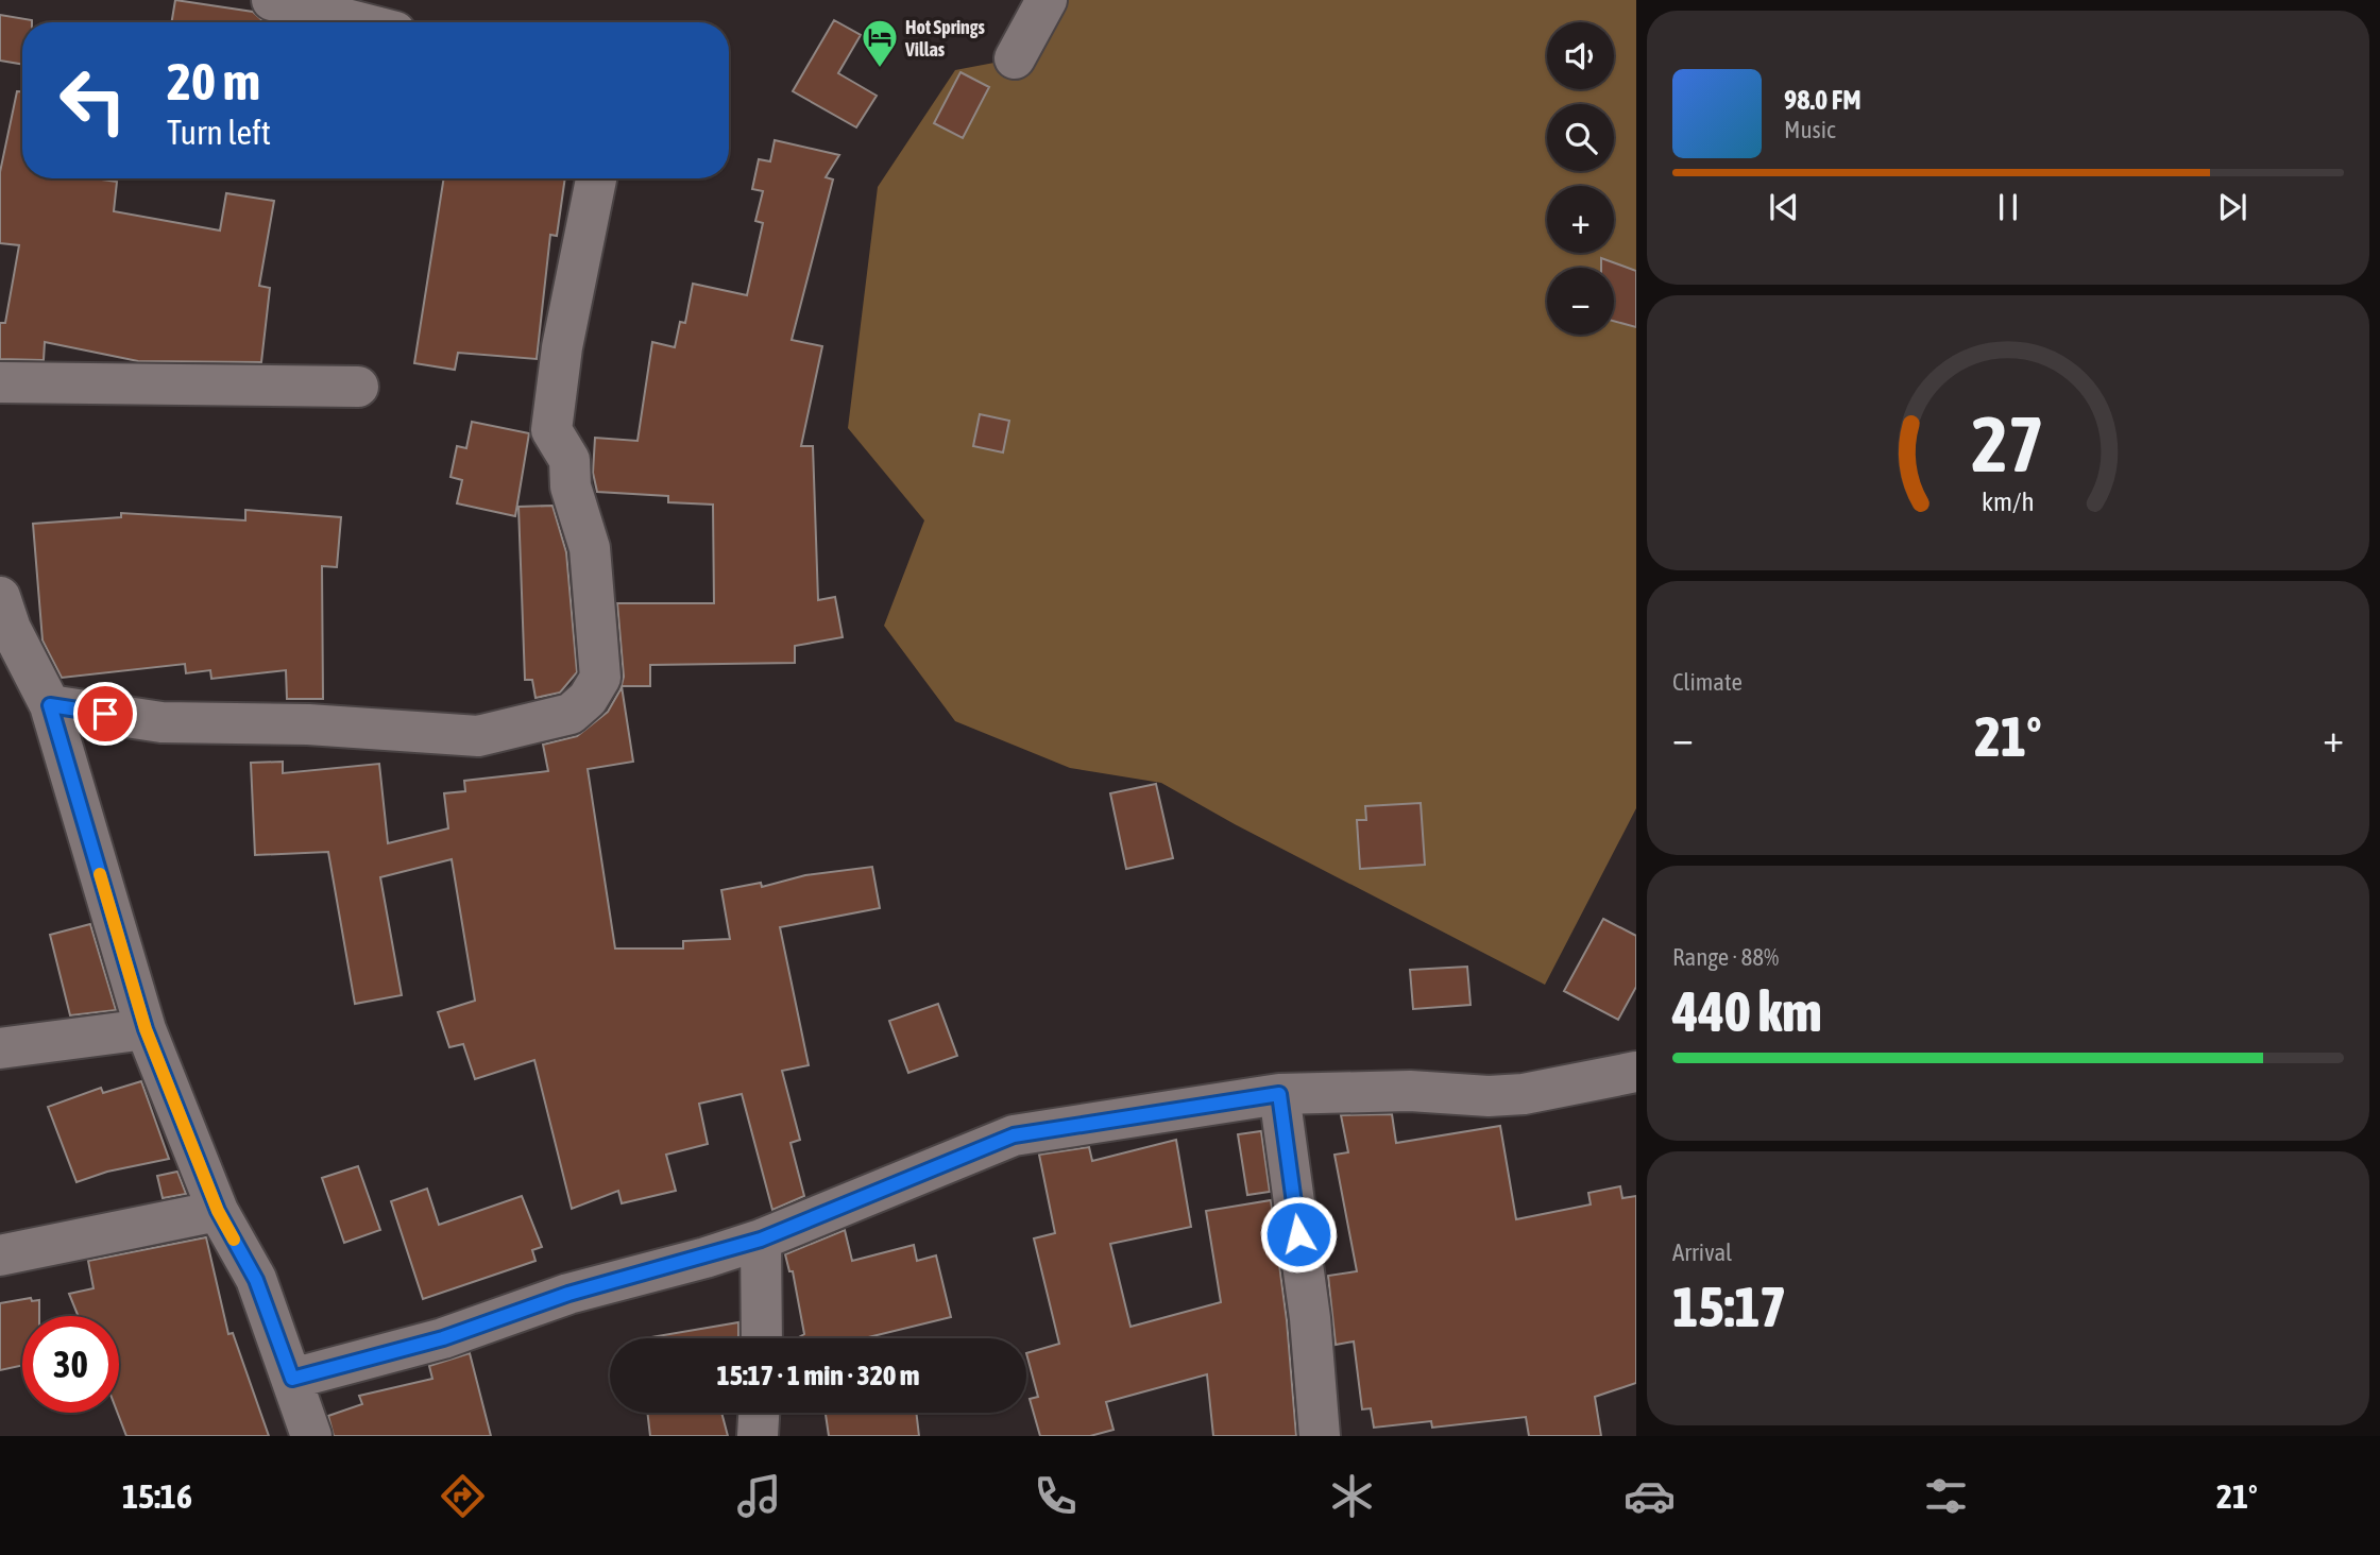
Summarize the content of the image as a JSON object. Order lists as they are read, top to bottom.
{
  "places": {
    "hotel": ["Hot Springs Villas"]
  },
  "page": {
    "map_buttons": ["+", "−"],
    "turn": ["20 m", "Turn left"],
    "song": ["98.0 FM", "Music"],
    "tile": [
      "Climate",
      ["Range · 88%", "440 km"],
      ["Arrival", "15:17"]
    ],
    "heat": ["−", "21°", "+"],
    "limit": "30",
    "trip": "15:17 · 1 min · 320 m",
    "tabs": ["15:16", "21°"],
    "gauge": ["27", "km/h"]
  }
}
